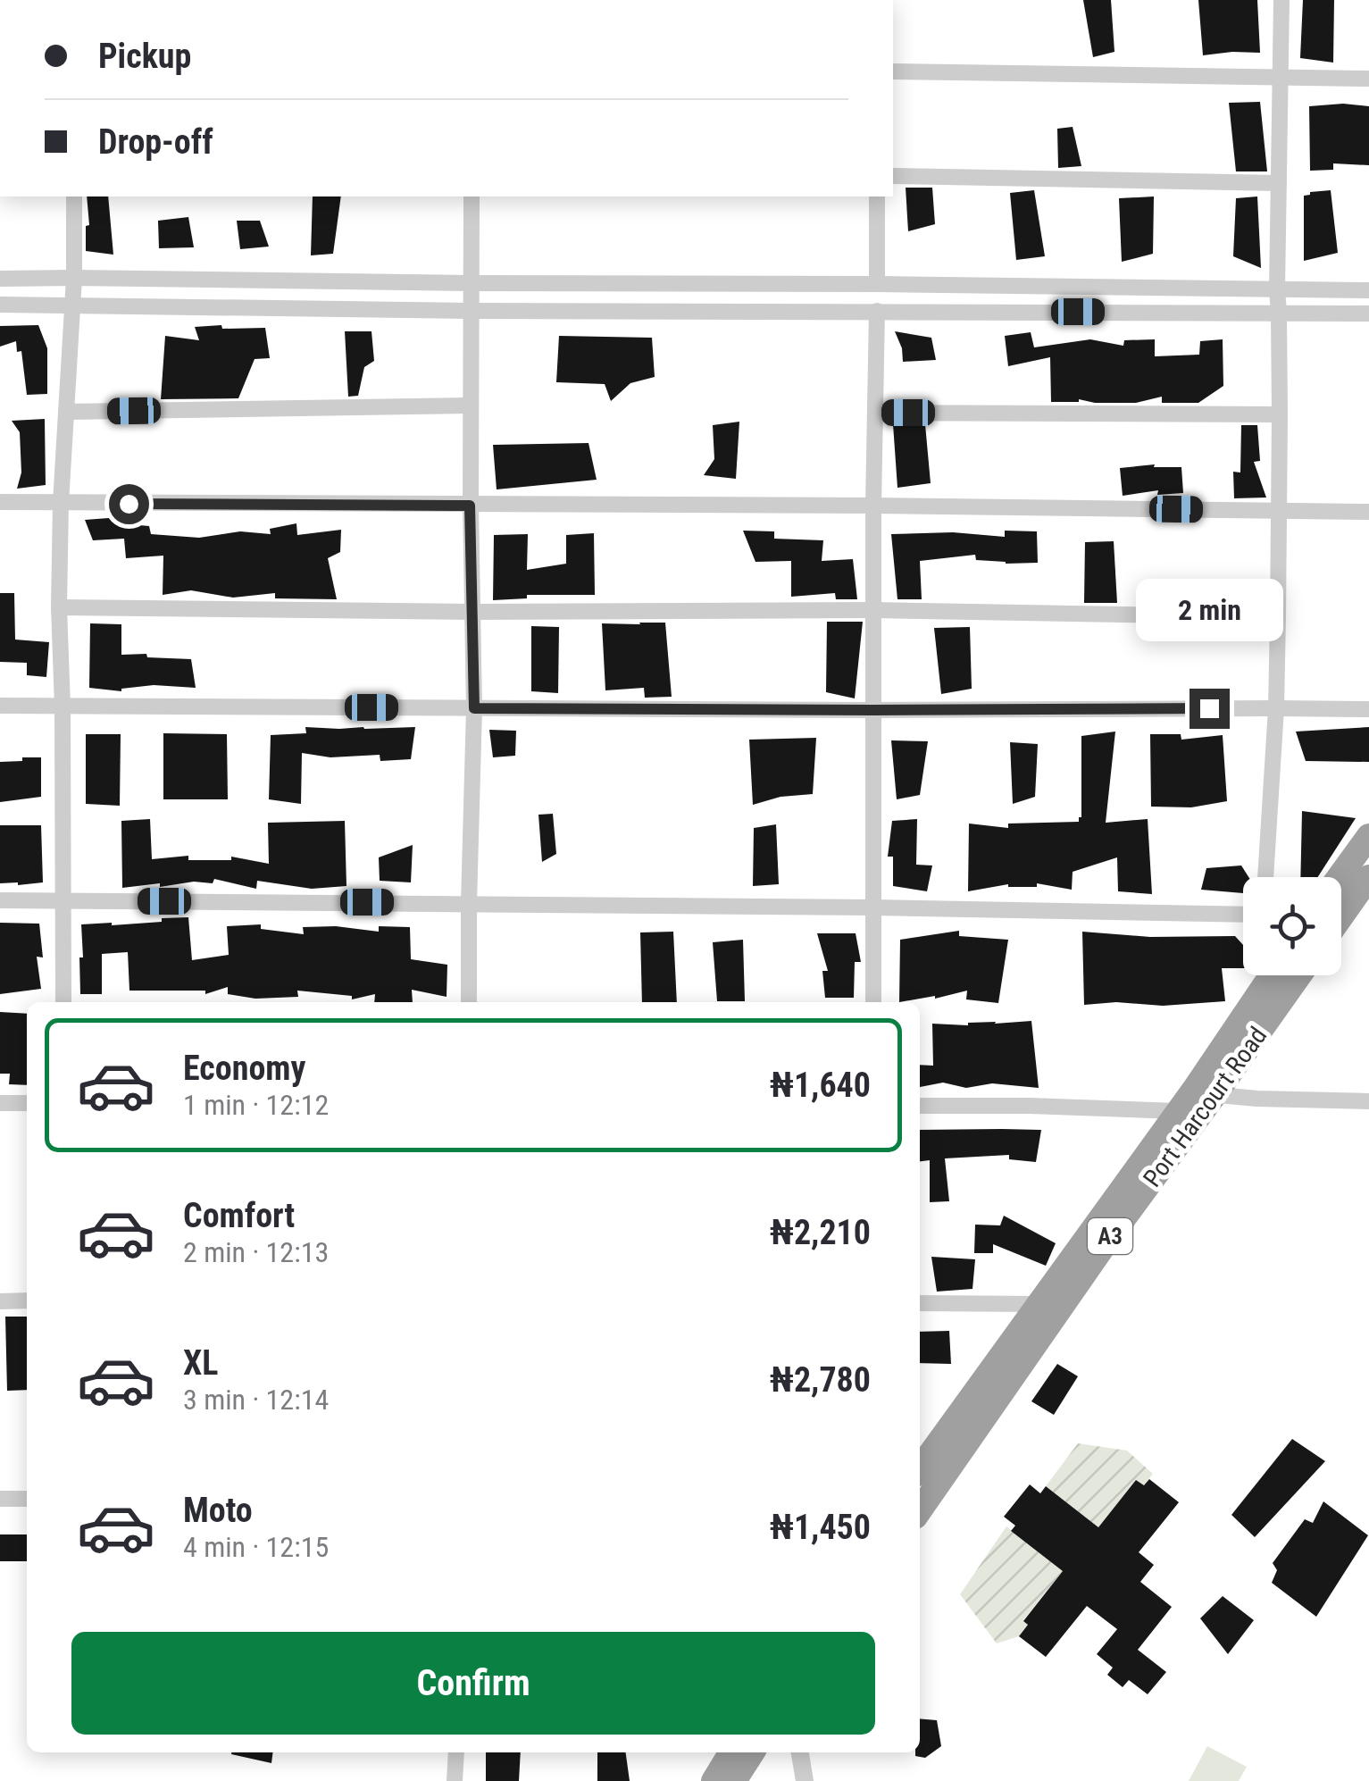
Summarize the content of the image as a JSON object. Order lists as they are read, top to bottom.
{
  "streets": {
    "highway": ["Port Harcourt Road", "A3"]
  },
  "page": {
    "banner": ["Pickup", "Drop-off"],
    "bubble": "2 min",
    "list": [
      {
        "name": "Economy",
        "note": "1 min · 12:12",
        "value": "₦1,640"
      },
      {
        "name": "Comfort",
        "note": "2 min · 12:13",
        "value": "₦2,210"
      },
      {
        "name": "XL",
        "note": "3 min · 12:14",
        "value": "₦2,780"
      },
      {
        "name": "Moto",
        "note": "4 min · 12:15",
        "value": "₦1,450"
      }
    ],
    "buttons": "Confirm"
  }
}
